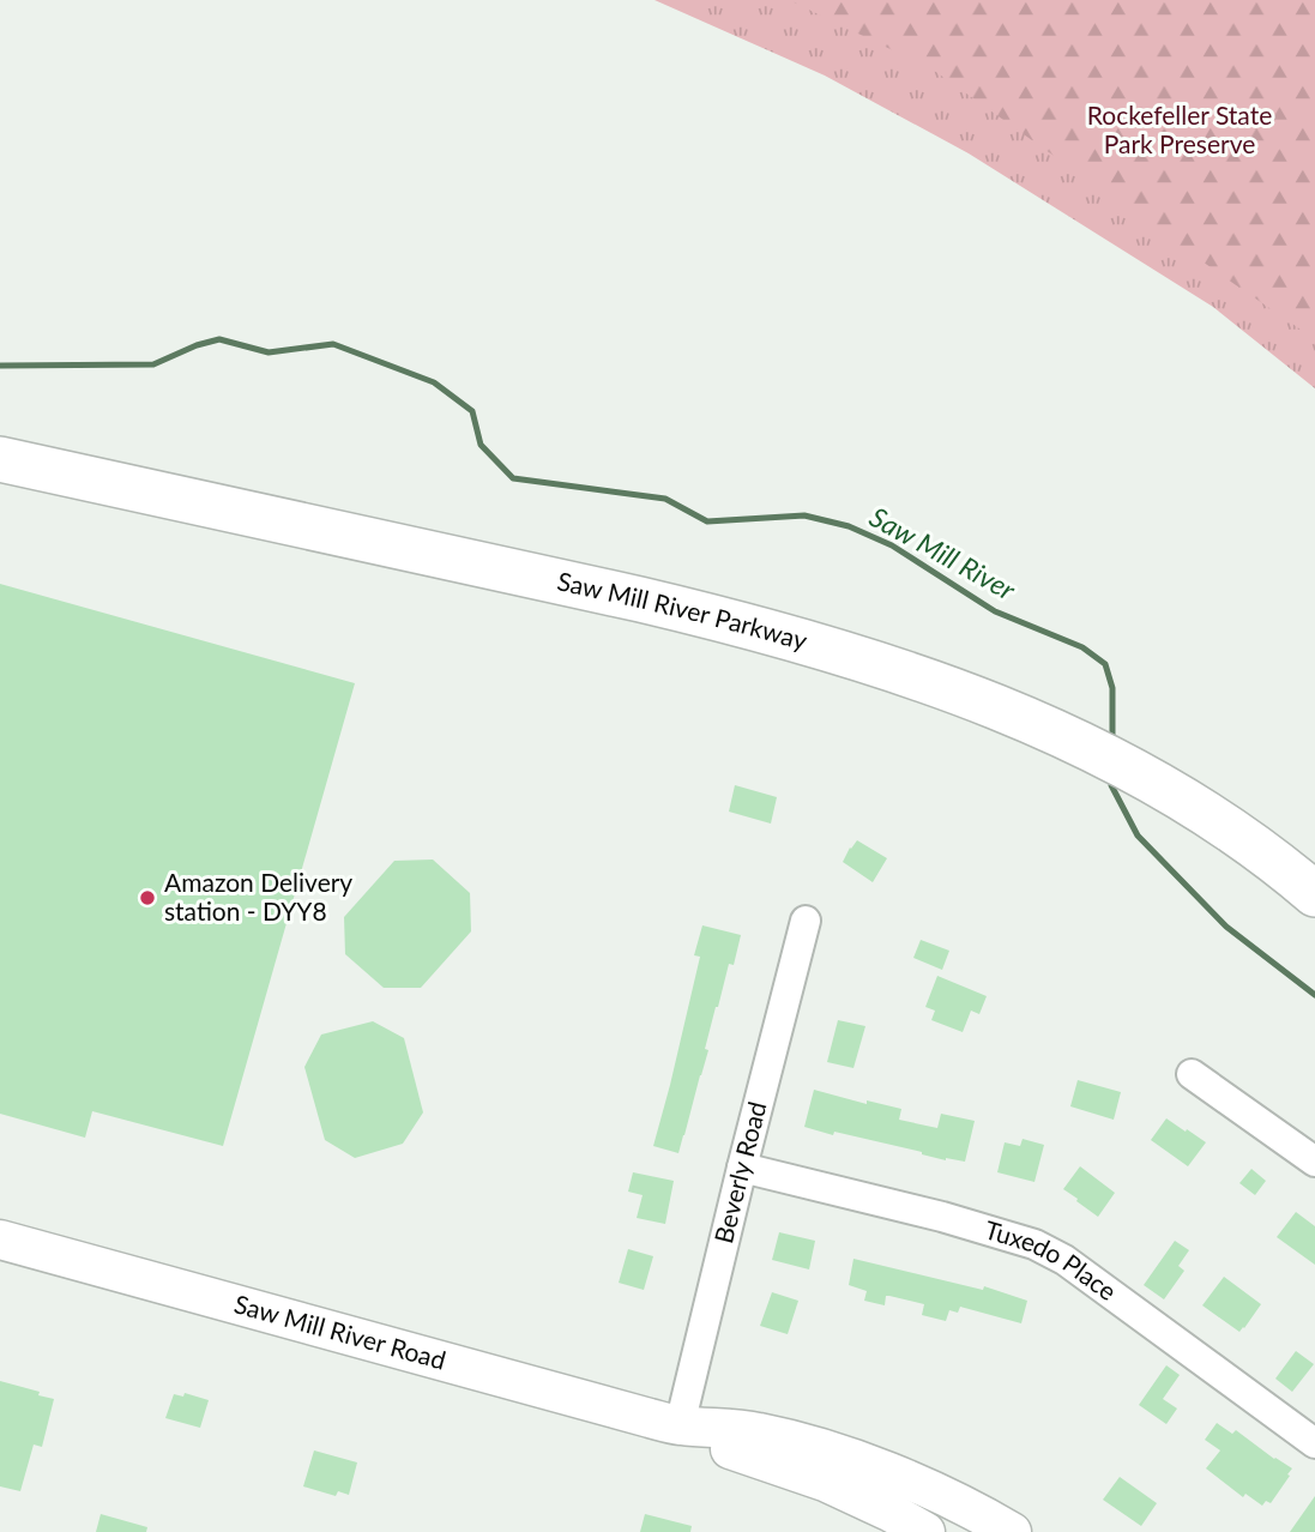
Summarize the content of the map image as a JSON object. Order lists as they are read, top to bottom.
{
  "streets": {
    "highway": ["Saw Mill River Parkway"],
    "main road": ["Saw Mill River Road"],
    "street": ["Beverly Road", "Tuxedo Place"]
  },
  "crossings": [
    ["Beverly Road", "Tuxedo Place"],
    ["Beverly Road", "Saw Mill River Road"]
  ],
  "water": ["Saw Mill River"],
  "parks": ["Rockefeller State Park Preserve"],
  "places": ["Amazon Delivery station - DYY8"]
}
